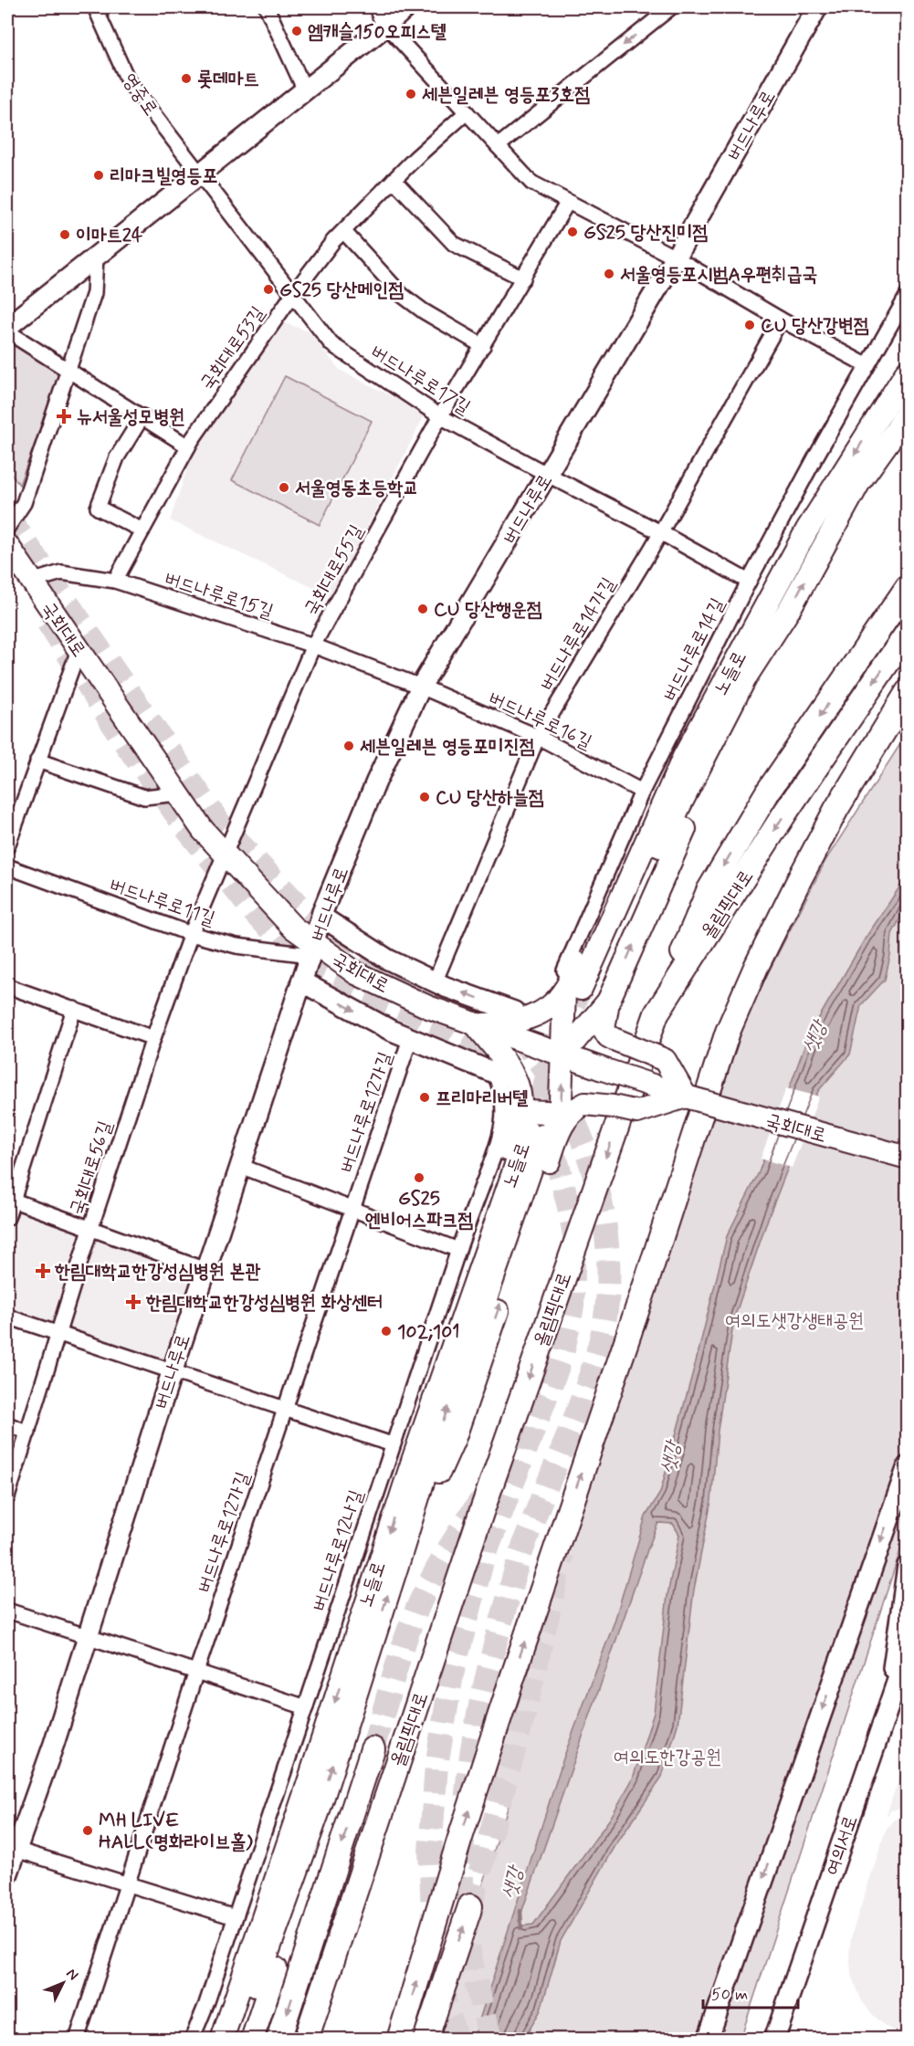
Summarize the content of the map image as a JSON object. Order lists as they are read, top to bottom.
{
  "streets": {
    "highway": ["올림픽대로"],
    "main road": [
      "버드나루로",
      "국회대로",
      "노들로",
      "여의서로"
    ],
    "street": [
      "영중로",
      "국회대로53길",
      "버드나루로17길",
      "국회대로55길",
      "버드나루로15길",
      "버드나루로14가길",
      "버드나루로14길",
      "버드나루로16길",
      "버드나루로11길",
      "버드나루로12가길",
      "국회대로56길",
      "버드나루로12나길"
    ]
  },
  "crossings": [
    ["영중로", "국회대로53길"],
    ["영중로", "버드나루로17길"],
    ["버드나루로", "버드나루로17길"],
    ["버드나루로", "버드나루로15길"],
    ["버드나루로", "국회대로"],
    ["버드나루로", "버드나루로16길"],
    ["버드나루로", "버드나루로11길"],
    ["국회대로53길", "버드나루로17길"],
    ["국회대로53길", "버드나루로15길"],
    ["버드나루로17길", "국회대로55길"],
    ["버드나루로17길", "버드나루로14가길"],
    ["버드나루로17길", "버드나루로14길"],
    ["국회대로55길", "버드나루로15길"],
    ["국회대로55길", "국회대로"],
    ["국회대로55길", "국회대로56길"],
    ["버드나루로15길", "국회대로"],
    ["버드나루로15길", "버드나루로16길"],
    ["국회대로", "버드나루로11길"],
    ["국회대로", "국회대로56길"],
    ["버드나루로14가길", "버드나루로16길"],
    ["버드나루로14길", "버드나루로16길"],
    ["버드나루로11길", "국회대로56길"]
  ],
  "water": ["샛강"],
  "parks": ["여의도샛강생태공원", "여의도한강공원"],
  "places": {
    "other": [
      "엠캐슬150오피스텔",
      "롯데마트",
      "세븐일레븐 영등포3호점",
      "리마크빌영등포",
      "GS25 당산진미점",
      "이마트24",
      "서울영등포시범A우편취급국",
      "GS25 당산메인점",
      "CU 당산강변점",
      "서울영동초등학교",
      "CU 당산행운점",
      "세븐일레븐 영등포미진점",
      "CU 당산하늘점",
      "프리마리버텔",
      "GS25 엔비어스파크점",
      "102;101",
      "MH LIVE HALL(명화라이브홀)"
    ],
    "health": ["뉴서울성모병원", "한림대학교한강성심병원 본관", "한림대학교한강성심병원 화상센터"]
  },
  "scale_bar": "50 m",
  "north": "top right"
}
